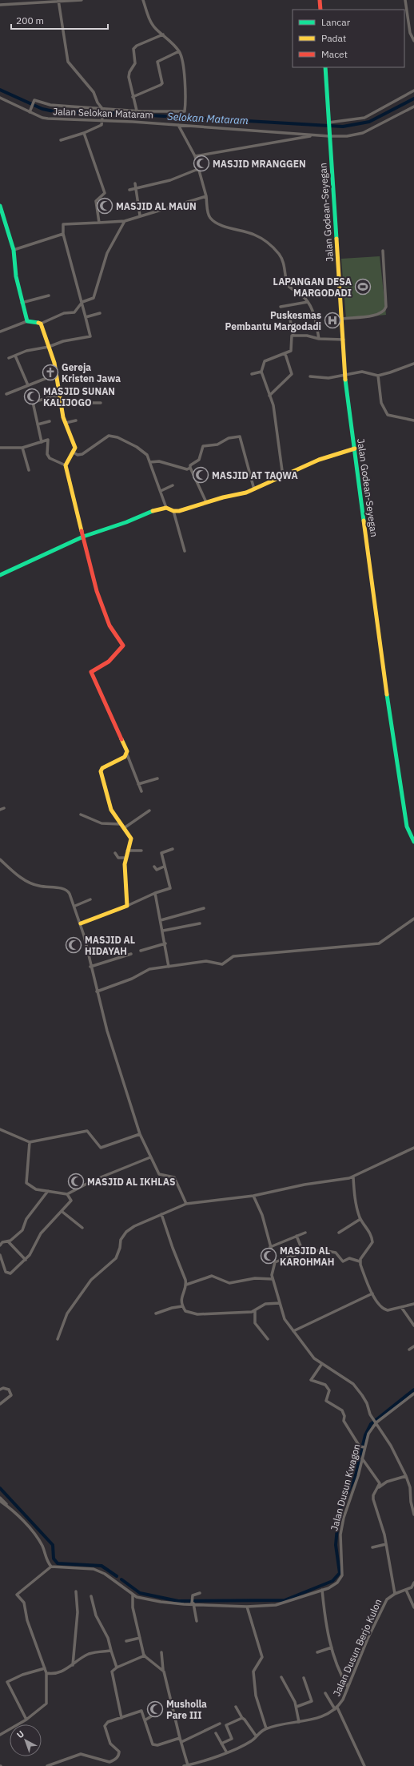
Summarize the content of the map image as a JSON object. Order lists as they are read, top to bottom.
{
  "streets": {
    "street": [
      "Jalan Selokan Mataram",
      "Jalan Godean-Seyegan",
      "Jalan Dusun Kwagon",
      "Jalan Dusun Berjo Kulon"
    ]
  },
  "crossings": [
    ["Jalan Selokan Mataram", "Jalan Godean-Seyegan"]
  ],
  "water": ["Selokan Mataram"],
  "places": {
    "mosque": [
      "MASJID MRANGGEN",
      "MASJID AL MAUN",
      "MASJID SUNAN KALIJOGO",
      "MASJID AT TAQWA",
      "MASJID AL HIDAYAH",
      "MASJID AL IKHLAS",
      "MASJID AL KAROHMAH",
      "Musholla Pare III"
    ],
    "sports": ["LAPANGAN DESA MARGODADI"],
    "hospital": ["Puskesmas Pembantu Margodadi"],
    "church": ["Gereja Kristen Jawa"]
  },
  "legend": ["Lancar", "Padat", "Macet"],
  "scale_bar": "200 m",
  "north": "top left"
}
